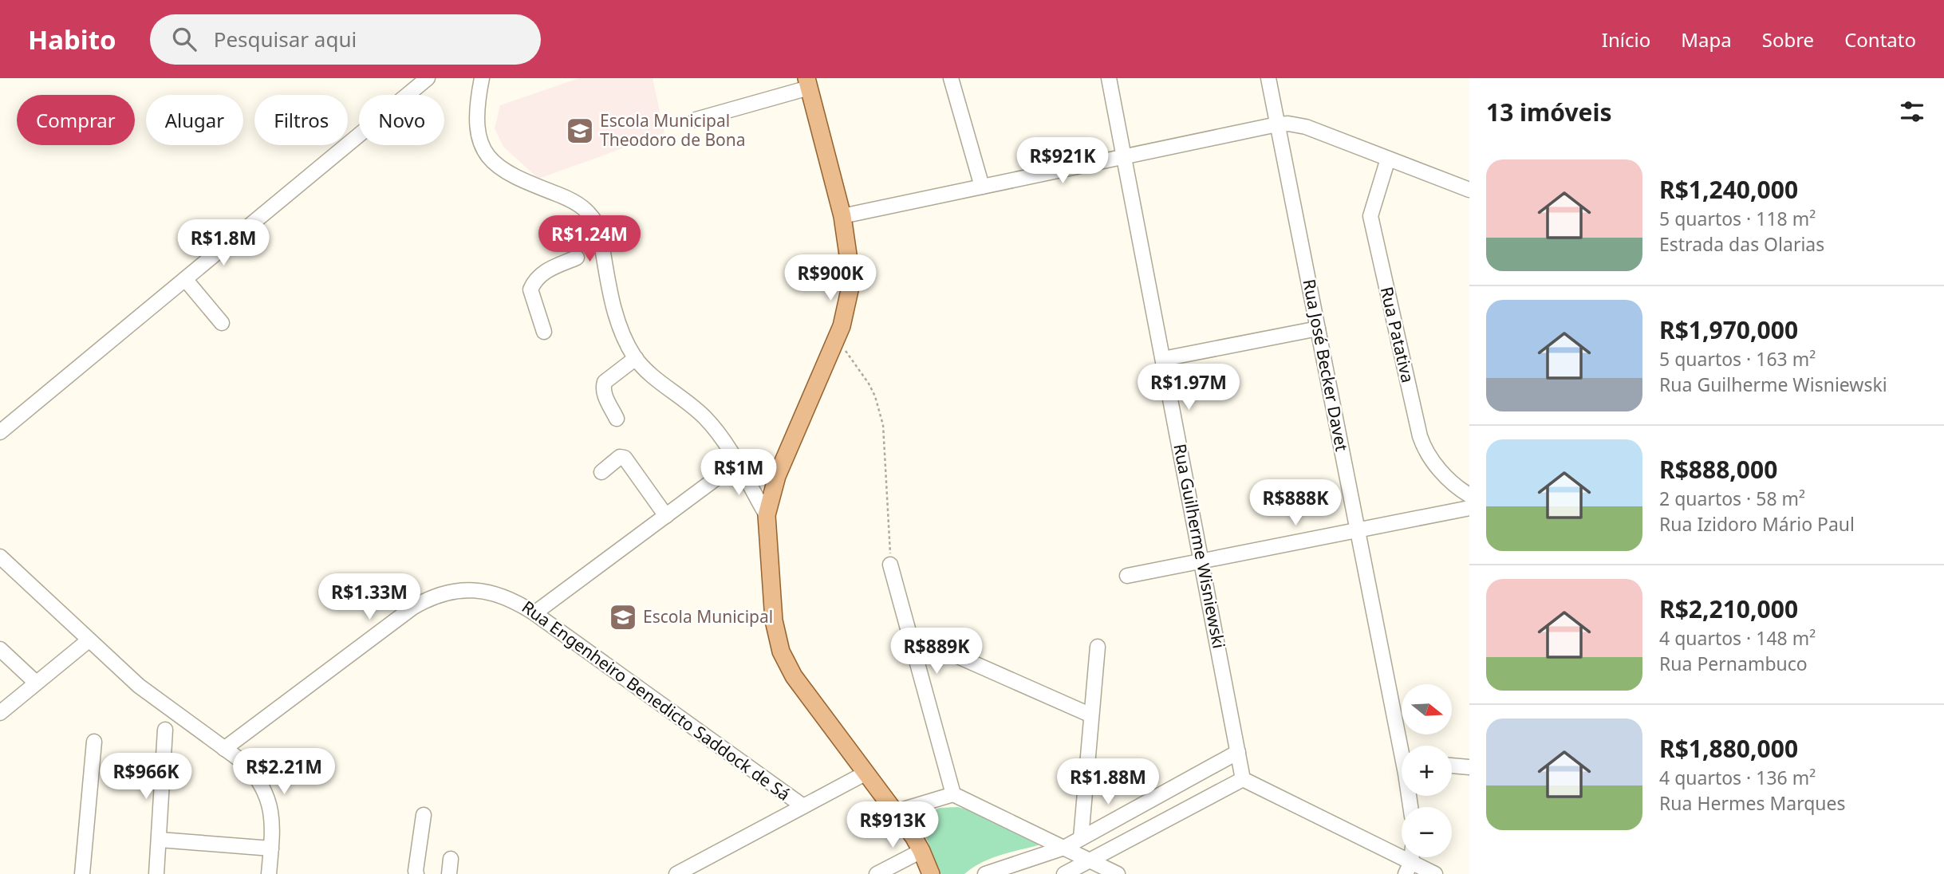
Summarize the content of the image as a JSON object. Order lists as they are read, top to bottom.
{
  "streets": {
    "street": [
      "Rua Patativa",
      "Rua José Becker Davet",
      "Rua Guilherme Wisniewski",
      "Rua Engenheiro Benedicto Saddock de Sá"
    ]
  },
  "places": {
    "school or university": ["Escola Municipal Theodoro de Bona", "Escola Municipal"]
  },
  "north": "right",
  "page": {
    "header": "Habito",
    "search": "Pesquisar aqui",
    "nav": [
      "Início",
      "Mapa",
      "Sobre",
      "Contato"
    ],
    "heading": "13 imóveis",
    "chip": [
      "Comprar",
      "Alugar",
      "Filtros",
      "Novo"
    ],
    "price": [
      "R$921K",
      "R$1.24M",
      "R$1.8M",
      "R$900K",
      "R$1.97M",
      "R$1M",
      "R$888K",
      "R$1.33M",
      "R$889K",
      "R$2.21M",
      "R$966K",
      "R$1.88M",
      "R$913K"
    ],
    "list": [
      {
        "name": "R$1,240,000",
        "note": "5 quartos · 118 m² · Estrada das Olarias"
      },
      {
        "name": "R$1,970,000",
        "note": "5 quartos · 163 m² · Rua Guilherme Wisniewski"
      },
      {
        "name": "R$888,000",
        "note": "2 quartos · 58 m² · Rua Izidoro Mário Paul"
      },
      {
        "name": "R$2,210,000",
        "note": "4 quartos · 148 m² · Rua Pernambuco"
      },
      {
        "name": "R$1,880,000",
        "note": "4 quartos · 136 m² · Rua Hermes Marques"
      }
    ],
    "map_buttons": ["+", "−"]
  }
}
